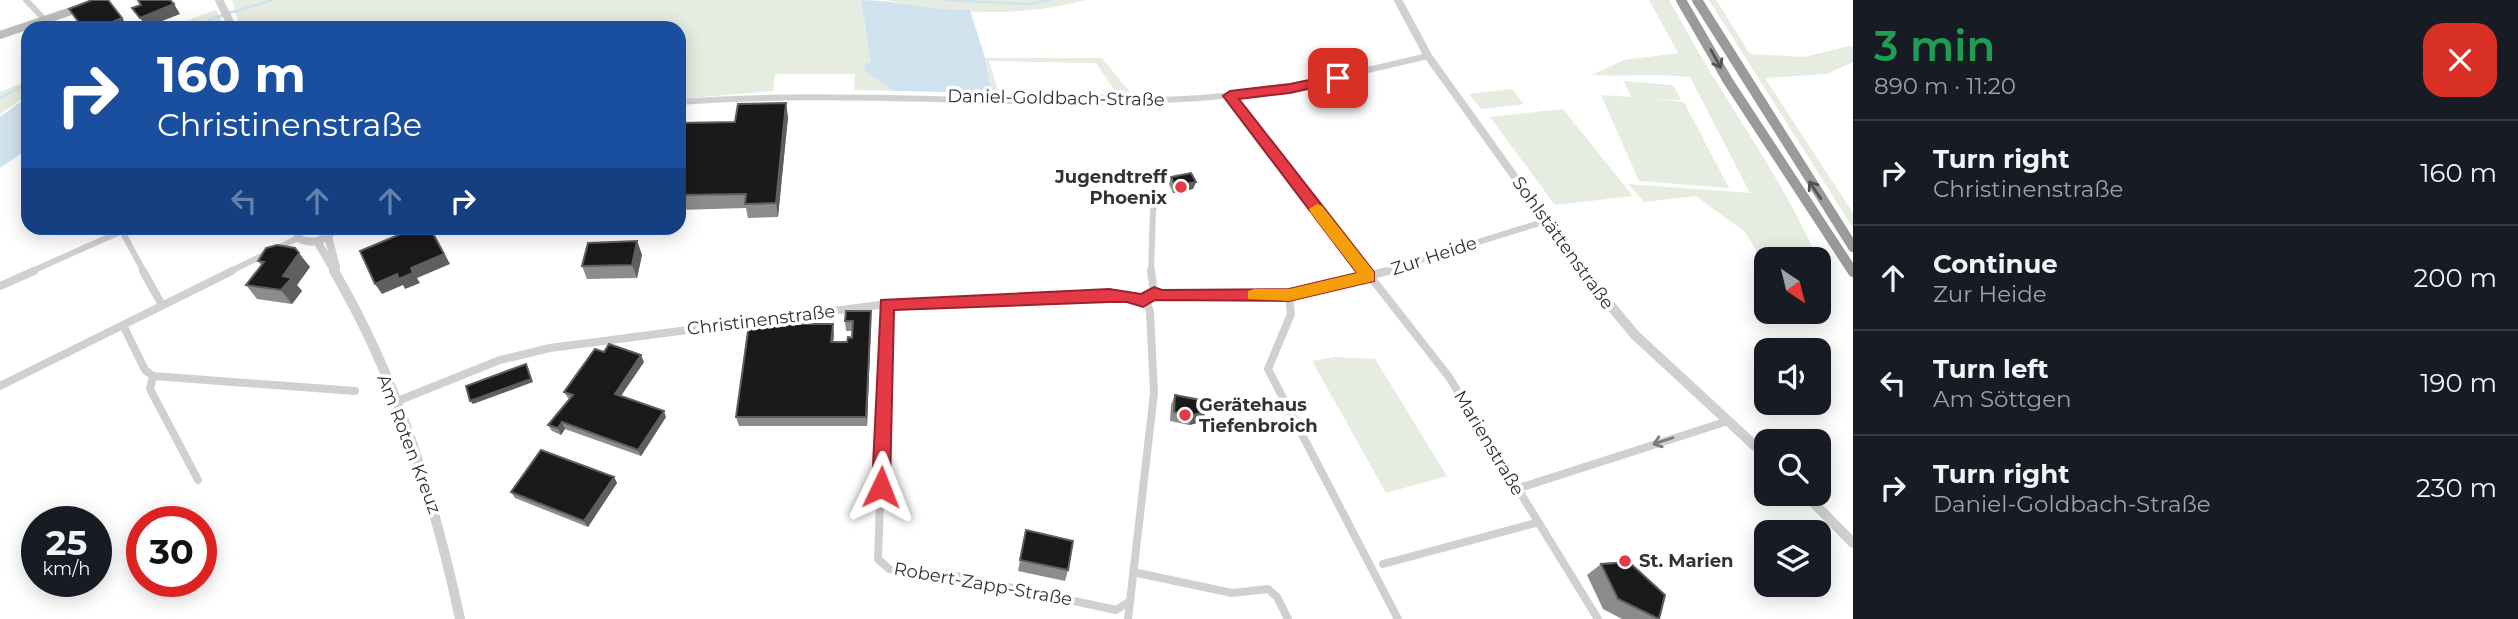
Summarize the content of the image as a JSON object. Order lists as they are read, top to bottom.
{
  "streets": {
    "street": [
      "Daniel-Goldbach-Straße",
      "Sohlstättenstraße",
      "Zur Heide",
      "Christinenstraße",
      "Marienstraße",
      "Am Roten Kreuz",
      "Robert-Zapp-Straße"
    ]
  },
  "crossings": [
    ["Daniel-Goldbach-Straße", "Sohlstättenstraße"],
    ["Daniel-Goldbach-Straße", "Marienstraße"],
    ["Sohlstättenstraße", "Zur Heide"],
    ["Zur Heide", "Marienstraße"],
    ["Christinenstraße", "Am Roten Kreuz"],
    ["Christinenstraße", "Robert-Zapp-Straße"]
  ],
  "places": ["Jugendtreff Phoenix", "Gerätehaus Tiefenbroich", "St. Marien"],
  "north": "bottom right",
  "page": {
    "heading": ["3 min", "890 m · 11:20"],
    "turn": ["160 m", "Christinenstraße"],
    "list": [
      {
        "name": "Turn right",
        "note": "Christinenstraße",
        "value": "160 m"
      },
      {
        "name": "Continue",
        "note": "Zur Heide",
        "value": "200 m"
      },
      {
        "name": "Turn left",
        "note": "Am Söttgen",
        "value": "190 m"
      },
      {
        "name": "Turn right",
        "note": "Daniel-Goldbach-Straße",
        "value": "230 m"
      }
    ],
    "speed": "25 km/h",
    "limit": "30"
  }
}
